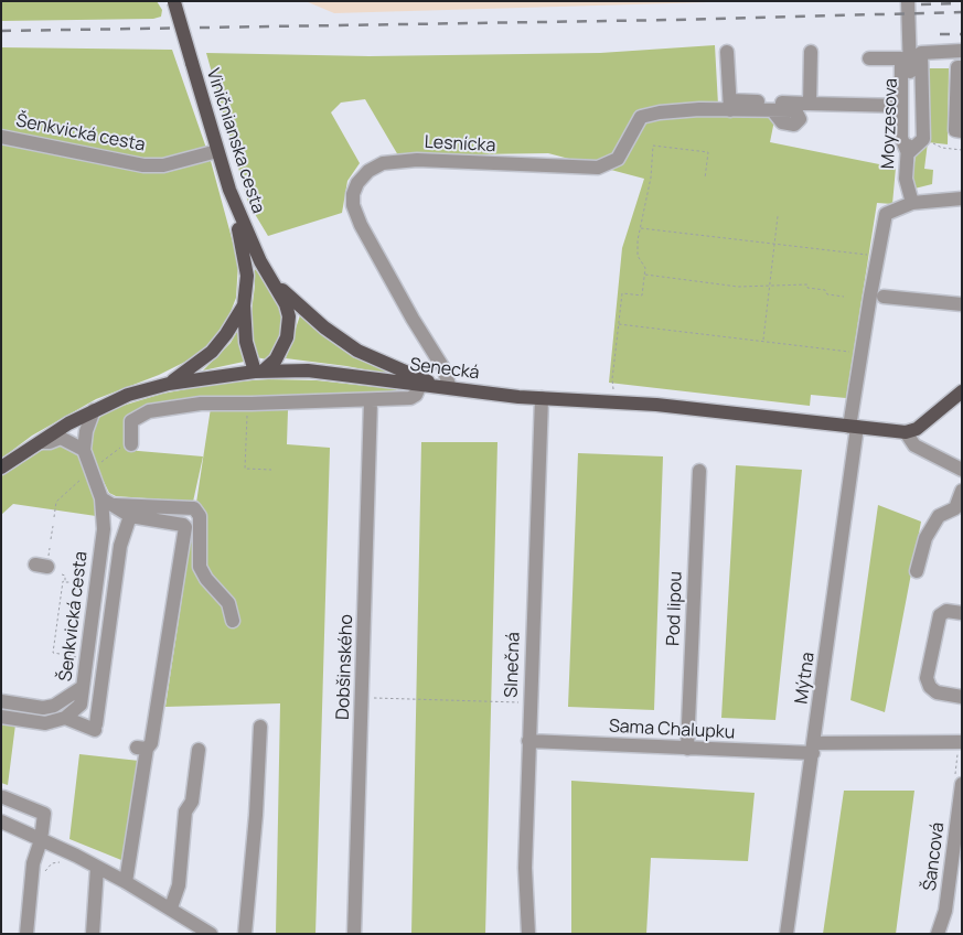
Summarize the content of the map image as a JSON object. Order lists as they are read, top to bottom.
{
  "streets": {
    "main road": ["Viničnianska cesta", "Senecká"],
    "street": [
      "Moyzesova",
      "Šenkvická cesta",
      "Lesnícka",
      "Pod lipou",
      "Slnečná",
      "Dobšinského",
      "Mýtna",
      "Sama Chalupku",
      "Šancová"
    ]
  },
  "crossings": [
    ["Moyzesova", "Mýtna"],
    ["Šenkvická cesta", "Viničnianska cesta"],
    ["Lesnícka", "Senecká"],
    ["Senecká", "Slnečná"],
    ["Senecká", "Mýtna"],
    ["Pod lipou", "Sama Chalupku"],
    ["Slnečná", "Sama Chalupku"],
    ["Mýtna", "Sama Chalupku"]
  ]
}
